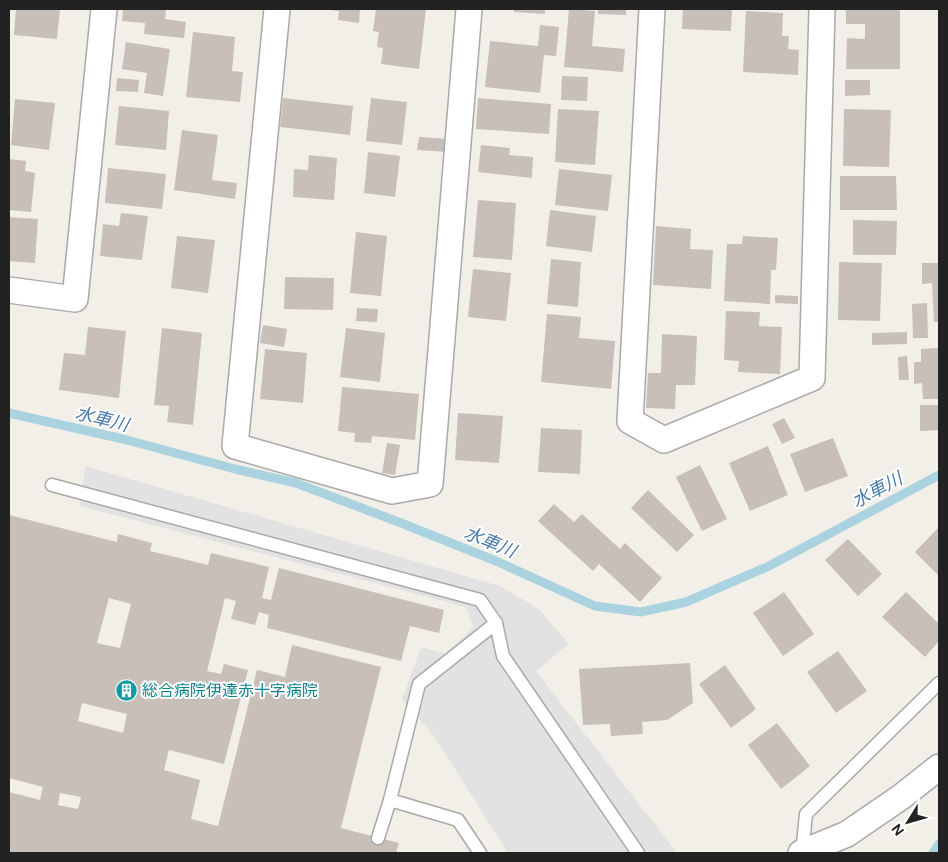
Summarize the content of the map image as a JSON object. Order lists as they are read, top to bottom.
{
  "water": ["水車川"],
  "places": {
    "building": ["総合病院伊達赤十字病院"]
  },
  "north": "bottom left"
}
